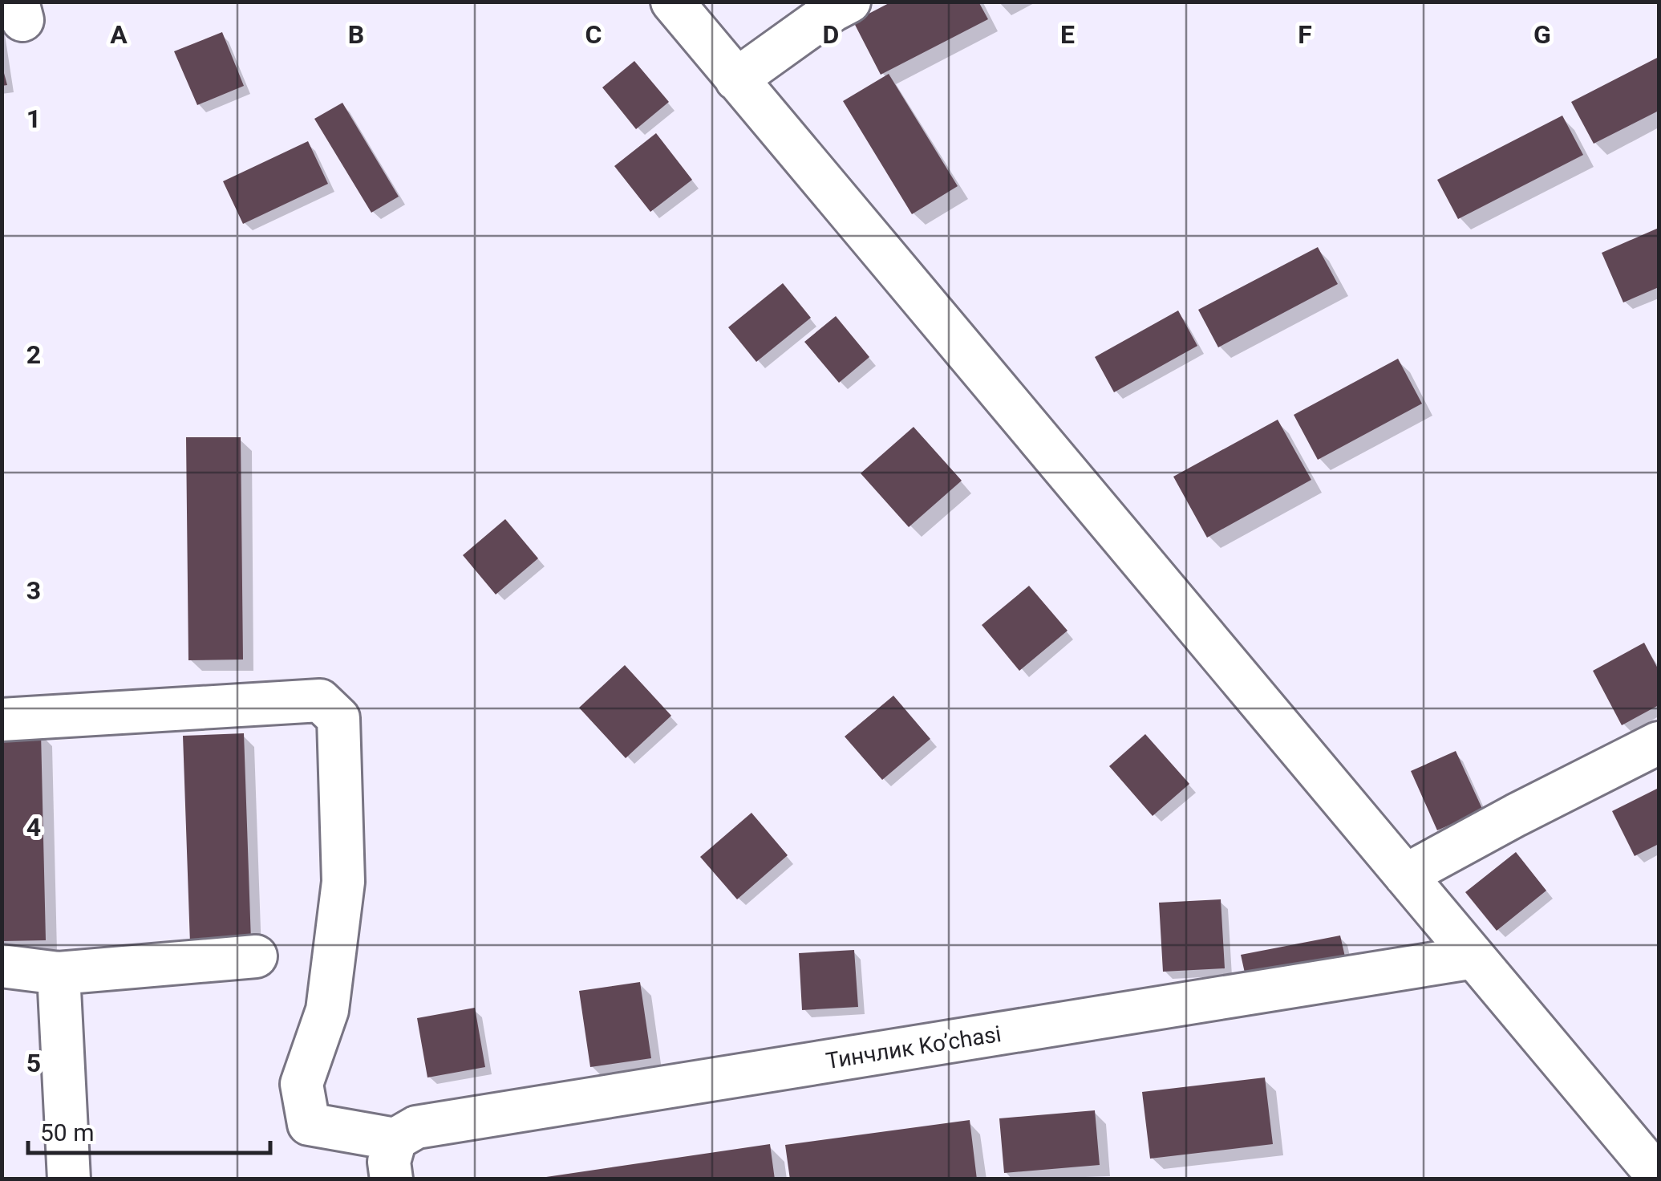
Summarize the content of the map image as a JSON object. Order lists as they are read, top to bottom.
{
  "streets": {
    "street": ["Тинчлик Ko’chasi"]
  },
  "scale_bar": "50 m",
  "grid": {
    "columns": [
      "A",
      "B",
      "C",
      "D",
      "E",
      "F",
      "G"
    ],
    "rows": [
      "1",
      "2",
      "3",
      "4",
      "5"
    ]
  }
}
